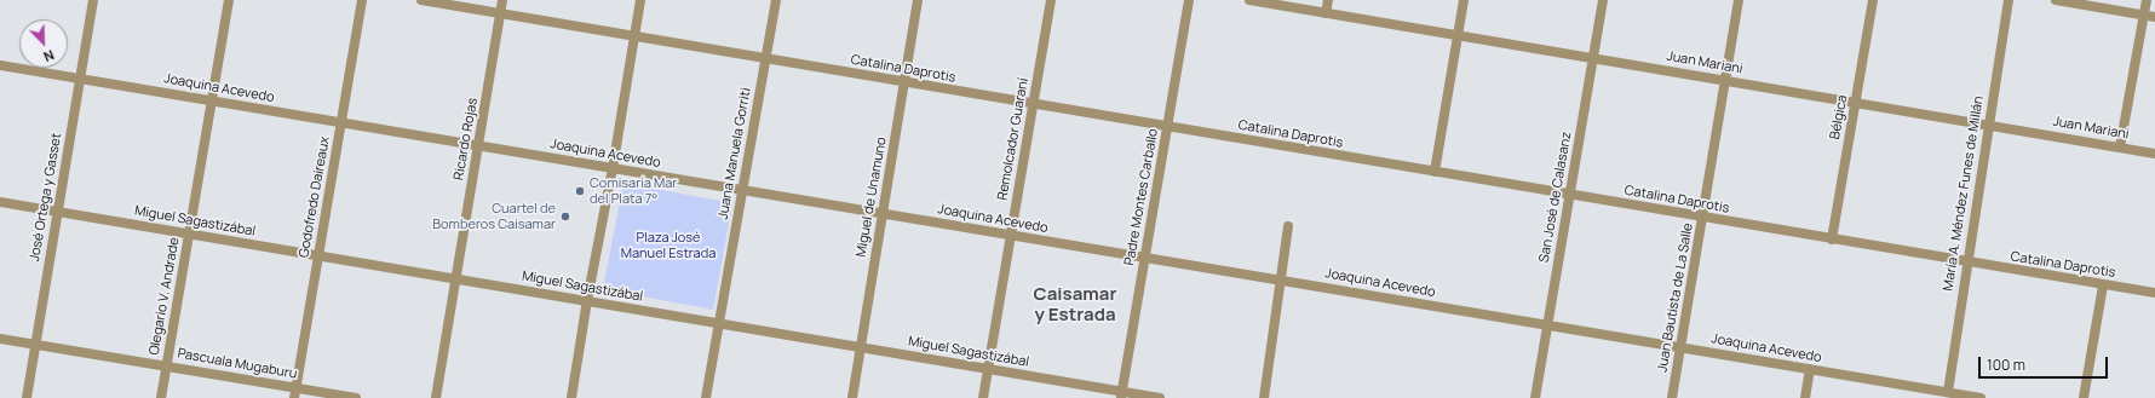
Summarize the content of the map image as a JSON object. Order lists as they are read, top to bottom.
{
  "streets": {
    "street": [
      "Juan Mariani",
      "Catalina Daprotis",
      "Joaquina Acevedo",
      "Bélgica",
      "Ricardo Rojas",
      "Remolcador Guaraní",
      "Juana Manuela Gorriti",
      "María A. Méndez Funes de Millán",
      "José Ortega y Gasset",
      "Godofredo Daireaux",
      "Miguel de Unamuno",
      "Padre Montes Carballo",
      "San José de Calasanz",
      "Miguel Sagastizábal",
      "Olegario V. Andrade",
      "Juan Bautista de La Salle",
      "Pascuala Mugaburu"
    ]
  },
  "crossings": [
    ["Juan Mariani", "Bélgica"],
    ["Juan Mariani", "María A. Méndez Funes de Millán"],
    ["Juan Mariani", "San José de Calasanz"],
    ["Juan Mariani", "Juan Bautista de La Salle"],
    ["Catalina Daprotis", "Bélgica"],
    ["Catalina Daprotis", "Ricardo Rojas"],
    ["Catalina Daprotis", "Remolcador Guaraní"],
    ["Catalina Daprotis", "Juana Manuela Gorriti"],
    ["Catalina Daprotis", "María A. Méndez Funes de Millán"],
    ["Catalina Daprotis", "Miguel de Unamuno"],
    ["Catalina Daprotis", "Padre Montes Carballo"],
    ["Catalina Daprotis", "San José de Calasanz"],
    ["Catalina Daprotis", "Juan Bautista de La Salle"],
    ["Joaquina Acevedo", "Ricardo Rojas"],
    ["Joaquina Acevedo", "Remolcador Guaraní"],
    ["Joaquina Acevedo", "Juana Manuela Gorriti"],
    ["Joaquina Acevedo", "María A. Méndez Funes de Millán"],
    ["Joaquina Acevedo", "José Ortega y Gasset"],
    ["Joaquina Acevedo", "Godofredo Daireaux"],
    ["Joaquina Acevedo", "Miguel de Unamuno"],
    ["Joaquina Acevedo", "Padre Montes Carballo"],
    ["Joaquina Acevedo", "San José de Calasanz"],
    ["Joaquina Acevedo", "Olegario V. Andrade"],
    ["Joaquina Acevedo", "Juan Bautista de La Salle"],
    ["Ricardo Rojas", "Miguel Sagastizábal"],
    ["Remolcador Guaraní", "Miguel Sagastizábal"],
    ["Juana Manuela Gorriti", "Miguel Sagastizábal"],
    ["José Ortega y Gasset", "Miguel Sagastizábal"],
    ["José Ortega y Gasset", "Pascuala Mugaburu"],
    ["Godofredo Daireaux", "Miguel Sagastizábal"],
    ["Godofredo Daireaux", "Pascuala Mugaburu"],
    ["Miguel de Unamuno", "Miguel Sagastizábal"],
    ["Padre Montes Carballo", "Miguel Sagastizábal"],
    ["Miguel Sagastizábal", "Olegario V. Andrade"],
    ["Olegario V. Andrade", "Pascuala Mugaburu"]
  ],
  "districts": ["Caisamar y Estrada"],
  "parks": ["Plaza José Manuel Estrada"],
  "places": ["Comisaría Mar del Plata 7°", "Cuartel de Bomberos Caisamar"],
  "scale_bar": "100 m",
  "north": "bottom right"
}
